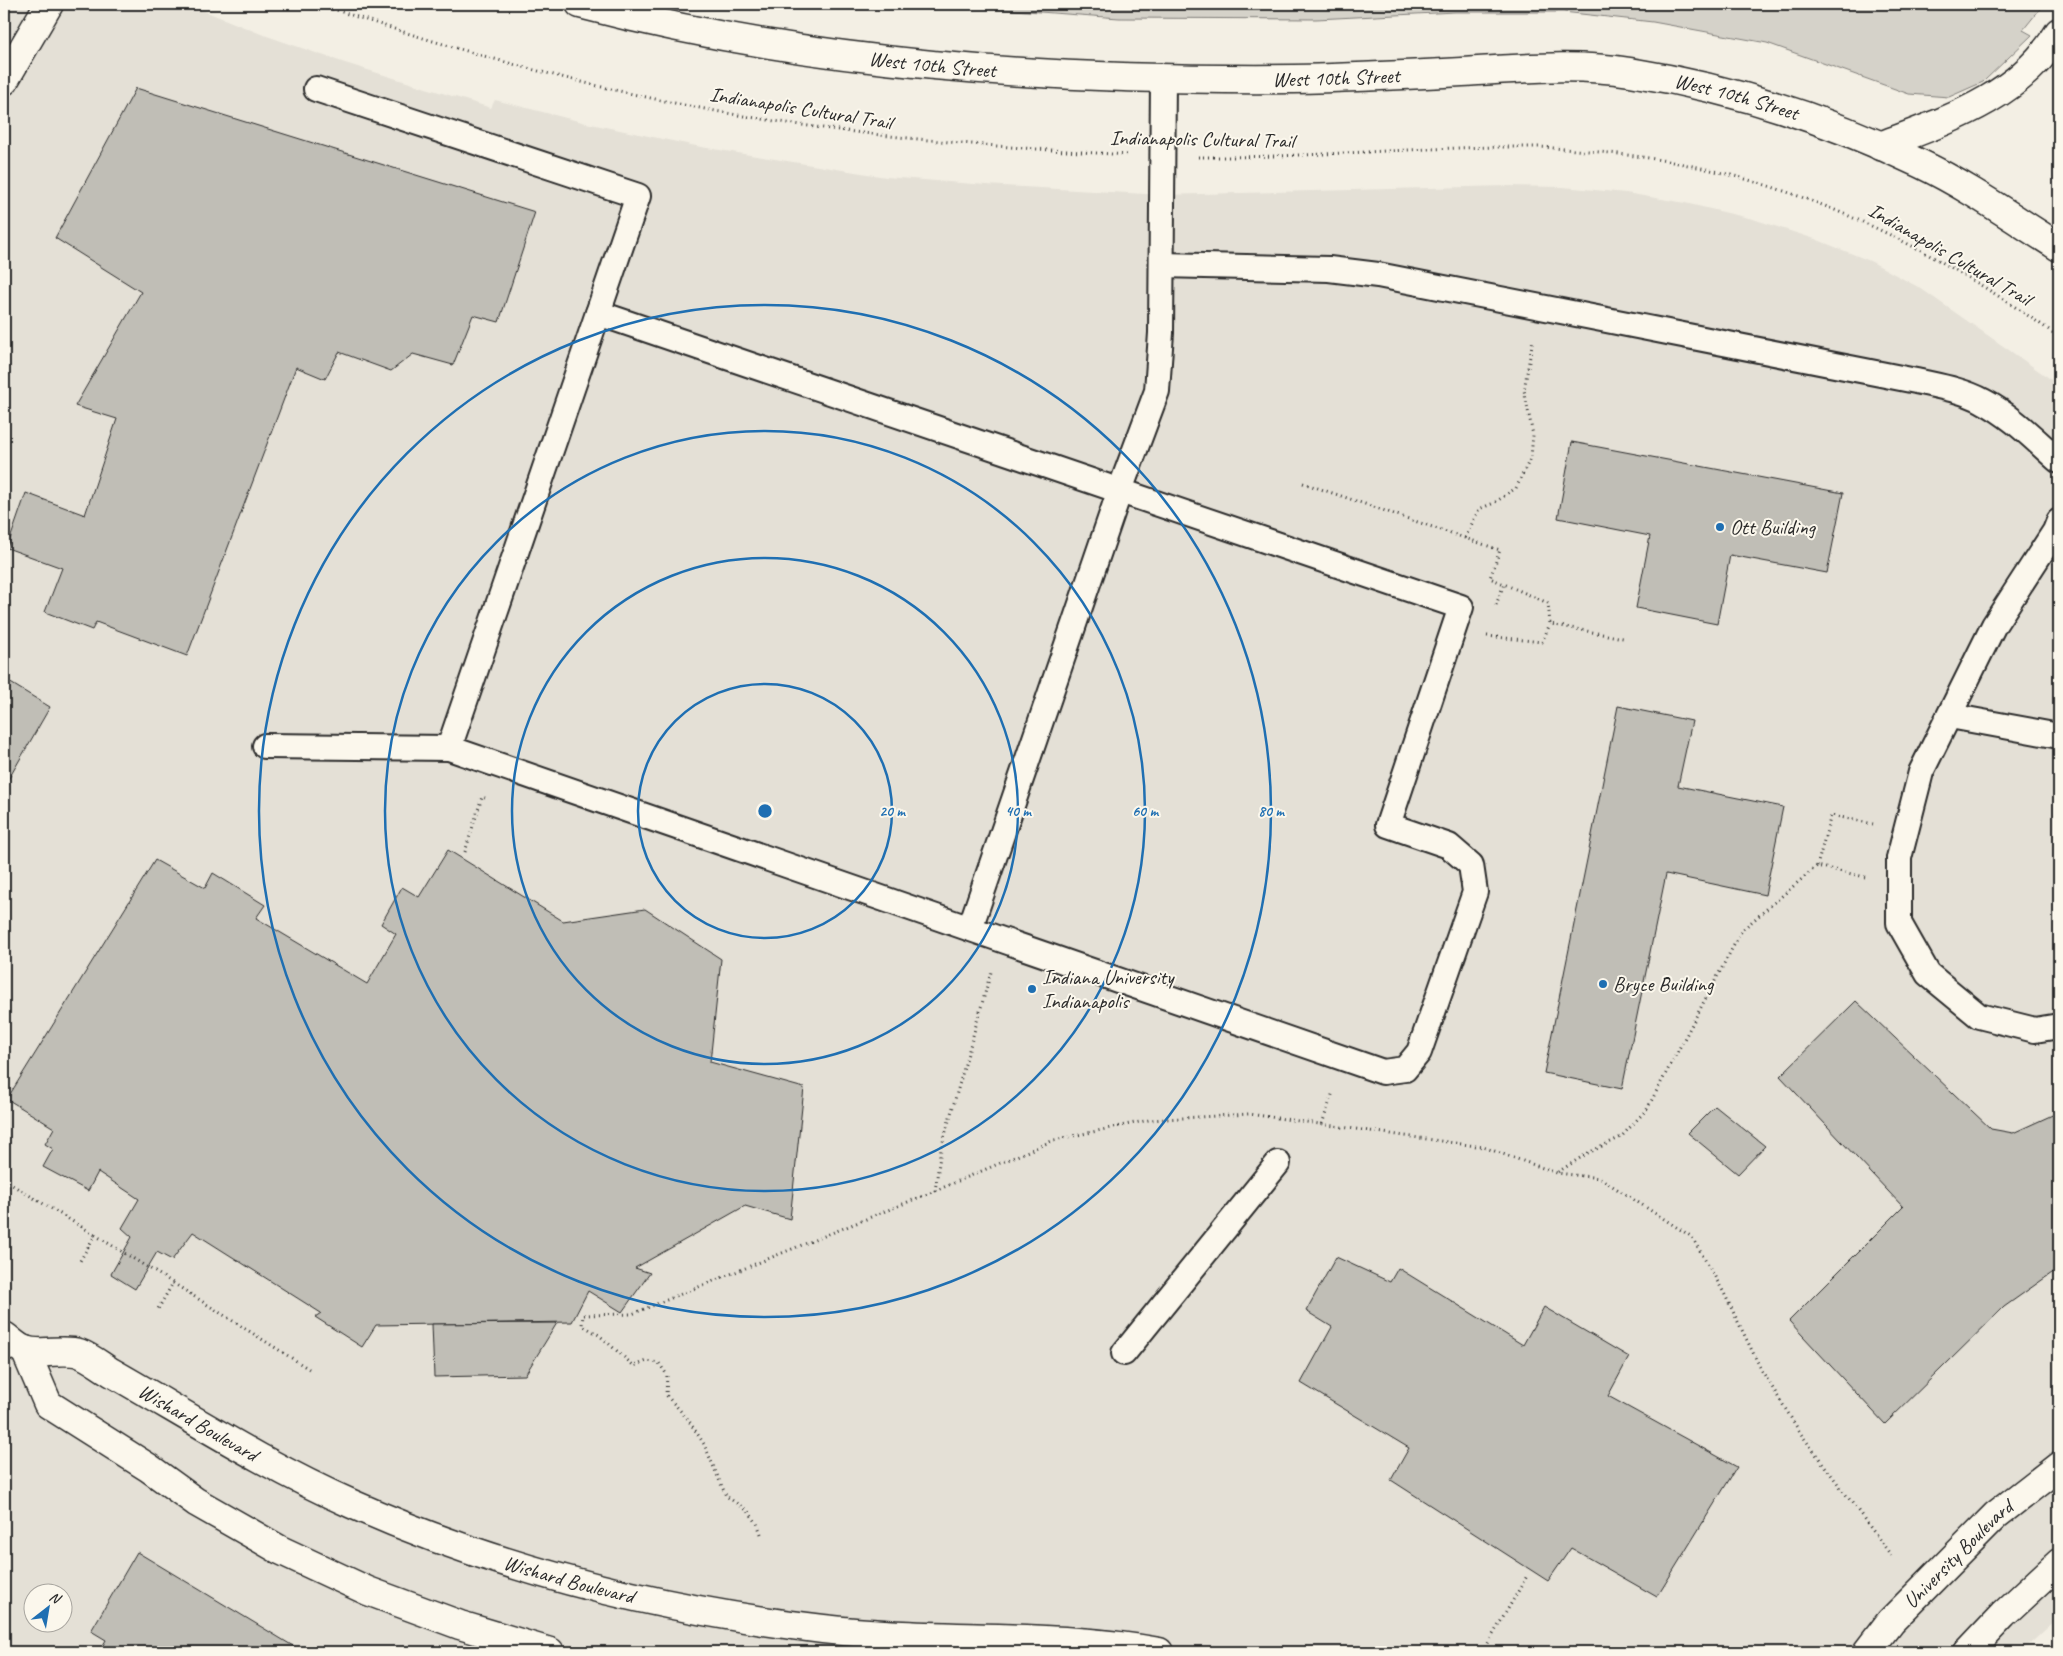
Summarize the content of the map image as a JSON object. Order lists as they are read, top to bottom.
{
  "streets": {
    "street": ["West 10th Street", "Wishard Boulevard", "University Boulevard"],
    "path": ["Indianapolis Cultural Trail"]
  },
  "places": ["Ott Building", "Bryce Building", "Indiana University Indianapolis"],
  "north": "top right",
  "rings": [
    "20 m",
    "40 m",
    "60 m",
    "80 m"
  ]
}
